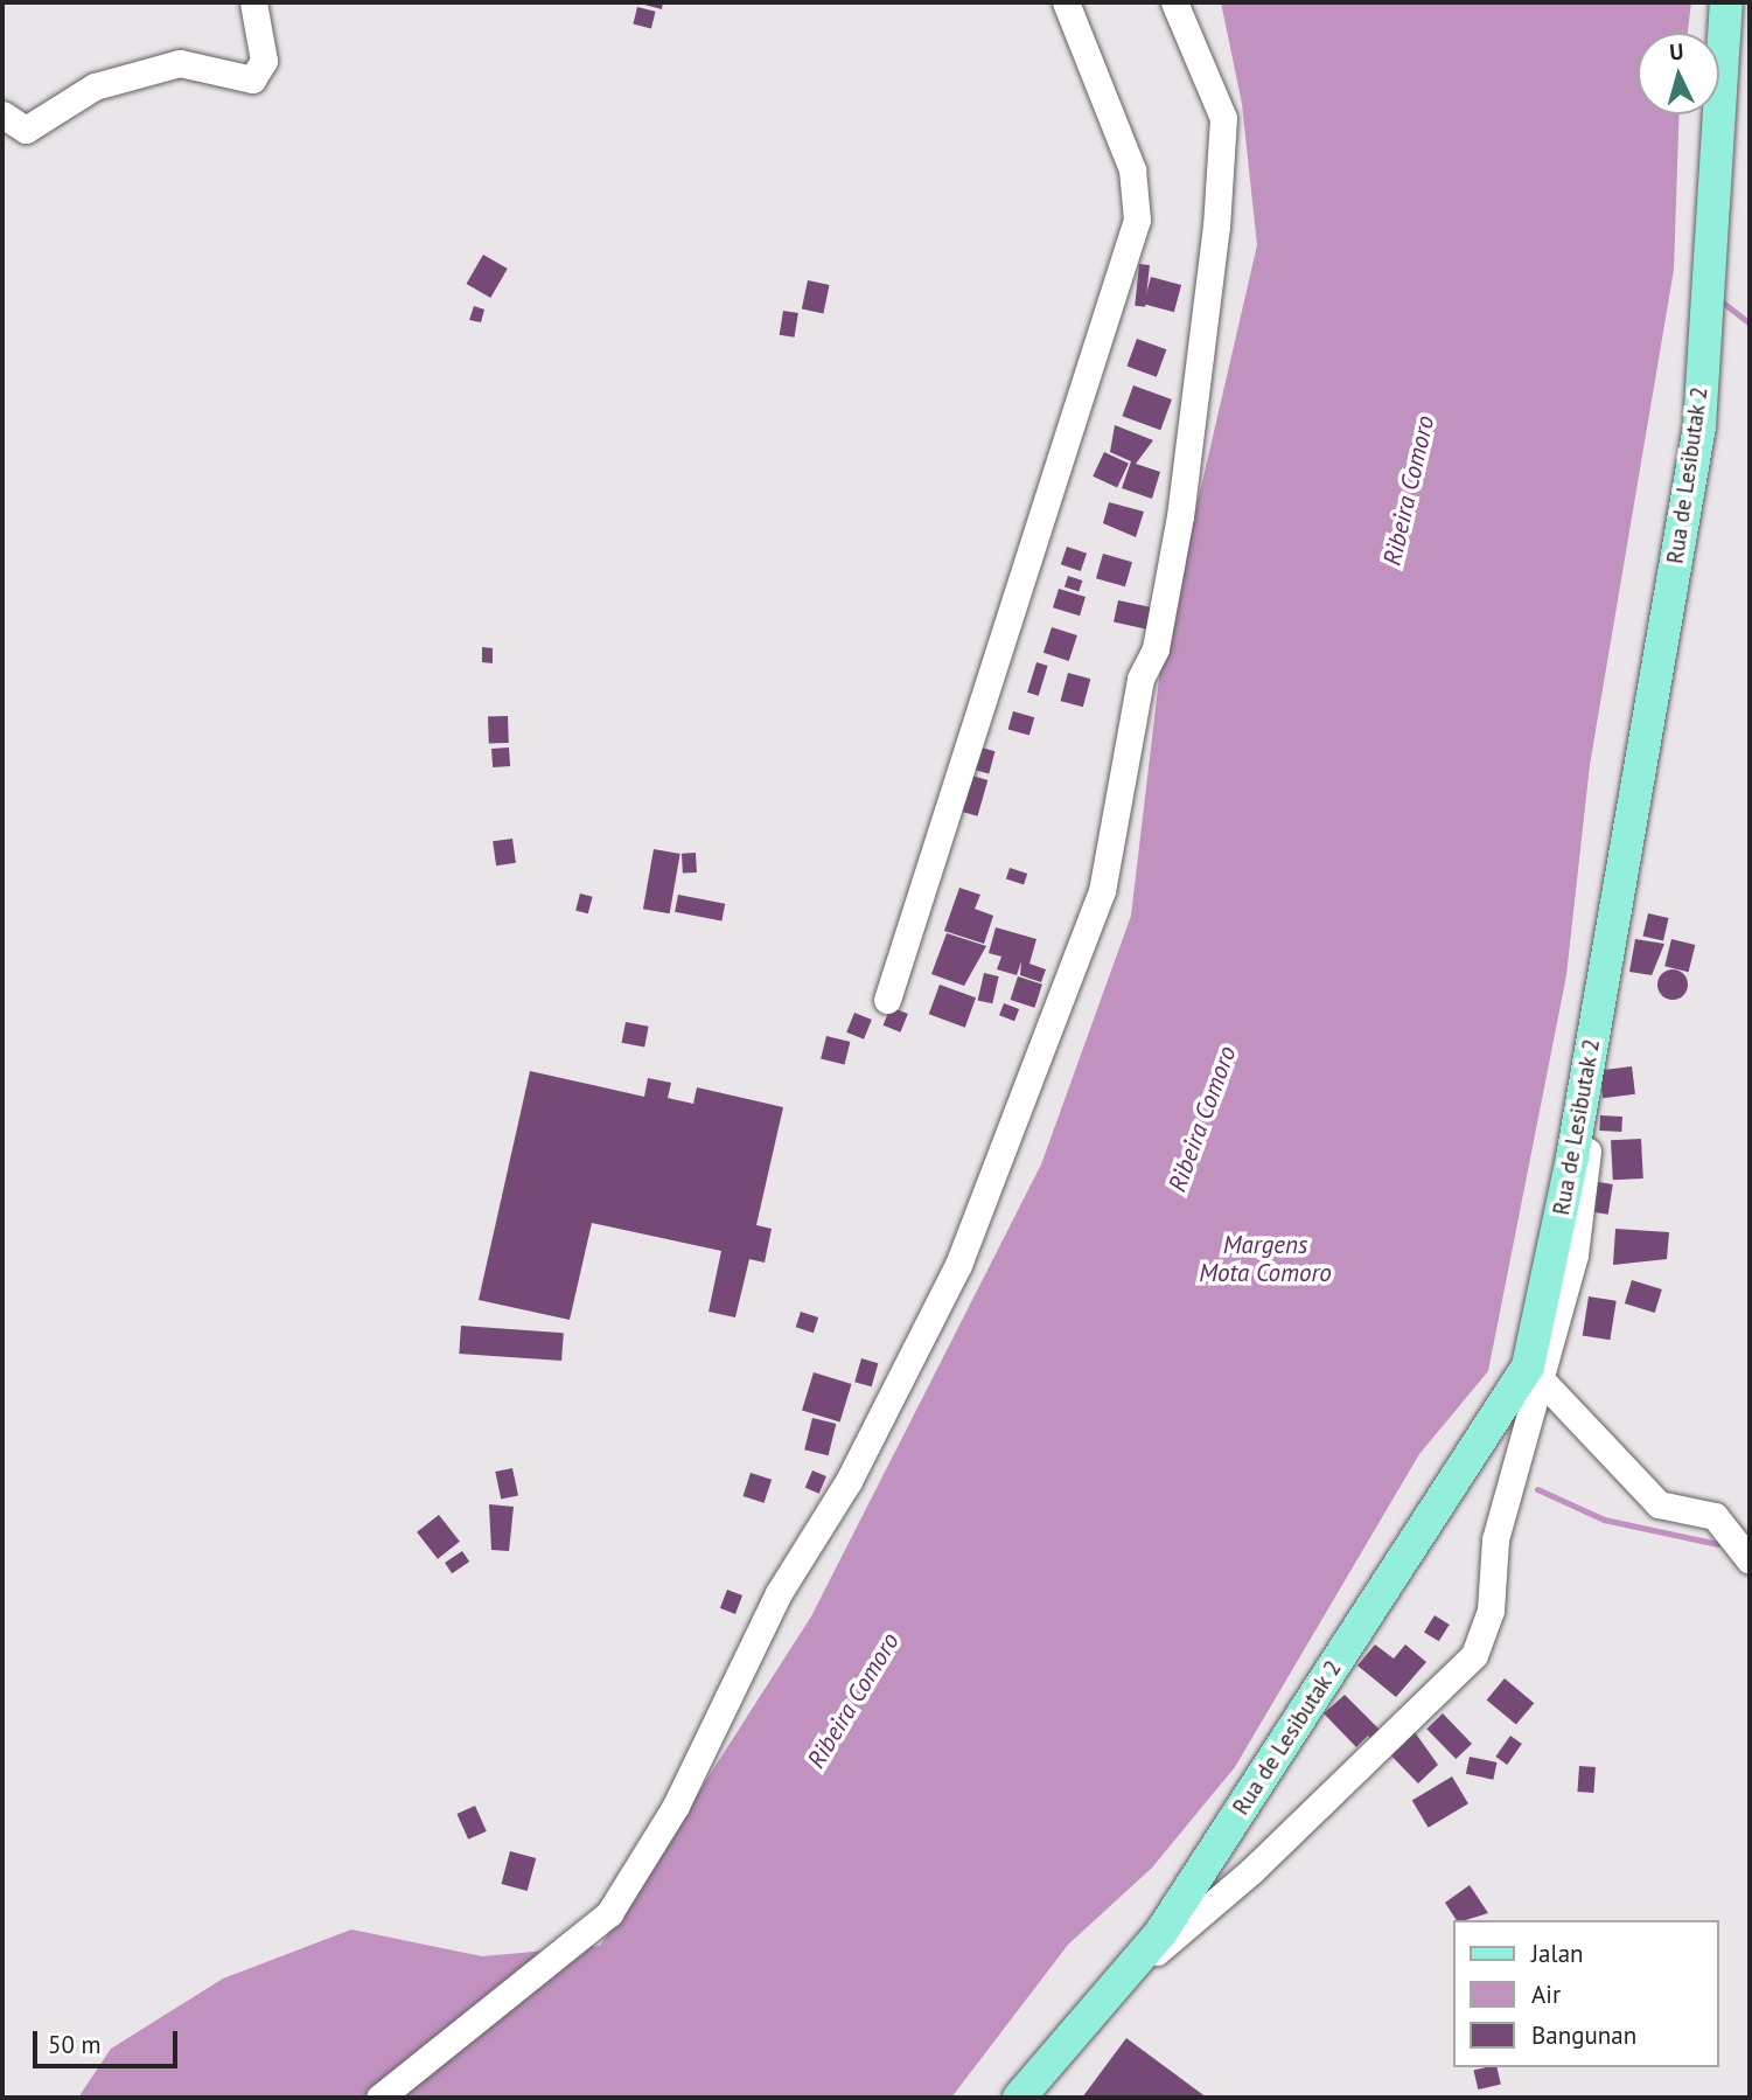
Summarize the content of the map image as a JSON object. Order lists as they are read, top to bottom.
{
  "streets": {
    "main road": ["Rua de Lesibutak 2"]
  },
  "water": ["Ribeira Comoro", "Margens Mota Comoro"],
  "legend": ["Jalan", "Air", "Bangunan"],
  "scale_bar": "50 m",
  "north": "top"
}
